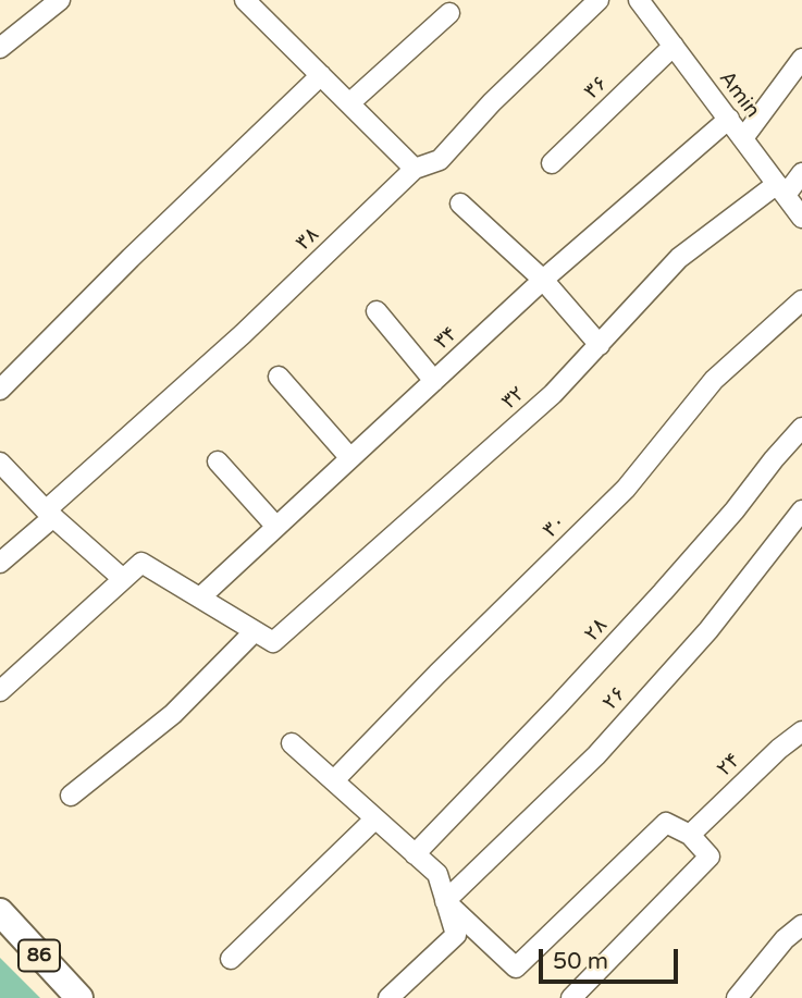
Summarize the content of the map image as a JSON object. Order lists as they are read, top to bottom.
{
  "streets": {
    "highway": ["86"],
    "street": [
      "۳۶",
      "Amin",
      "۳۸",
      "۳۴",
      "۳۲",
      "۳۰",
      "۲۸",
      "۲۶",
      "۲۴"
    ]
  },
  "crossings": [
    ["۳۶", "Amin"],
    ["Amin", "۳۴"],
    ["Amin", "۳۲"]
  ],
  "scale_bar": "50 m"
}
